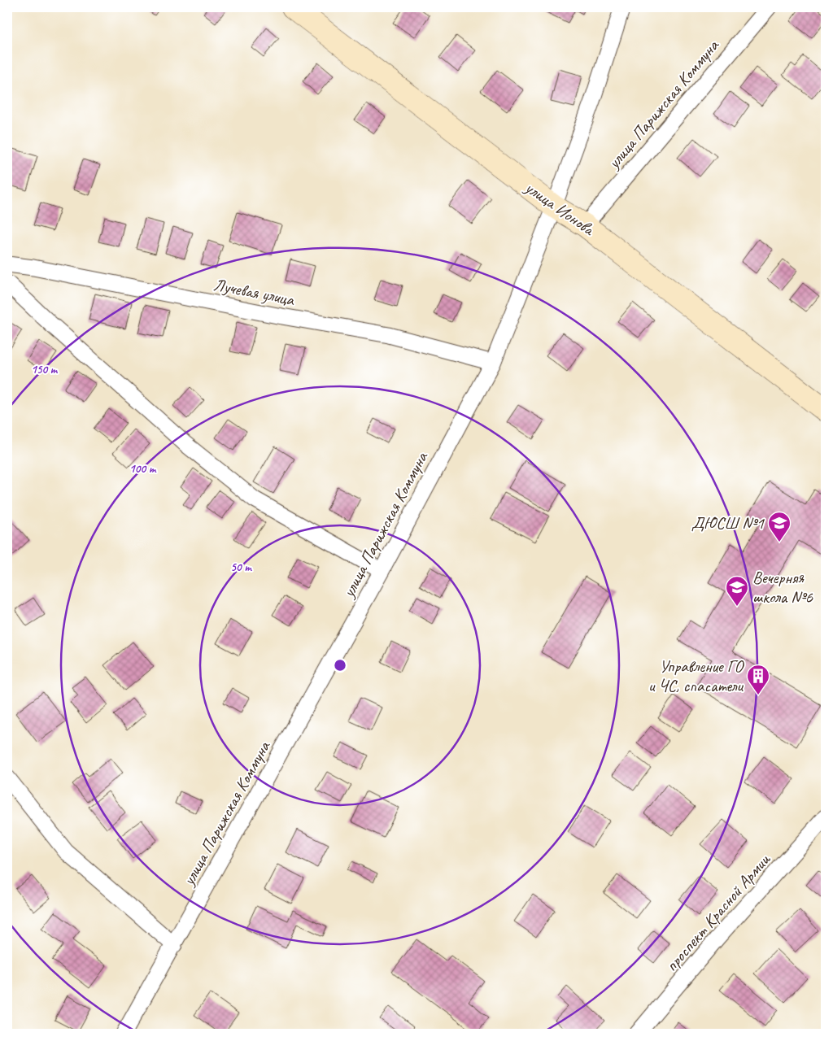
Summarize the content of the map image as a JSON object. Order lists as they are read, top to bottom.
{
  "streets": {
    "main road": ["улица Ионова"],
    "street": ["улица Парижская Коммуна", "Лучевая улица", "проспект Красной Армии"]
  },
  "crossings": [
    ["улица Парижская Коммуна", "улица Ионова"],
    ["улица Парижская Коммуна", "Лучевая улица"]
  ],
  "places": {
    "school or university": ["ДЮСШ №1", "Вечерняя школа №6"],
    "building": ["Управление ГО и ЧС, спасатели"]
  },
  "rings": ["150 m", "100 m", "50 m"]
}
